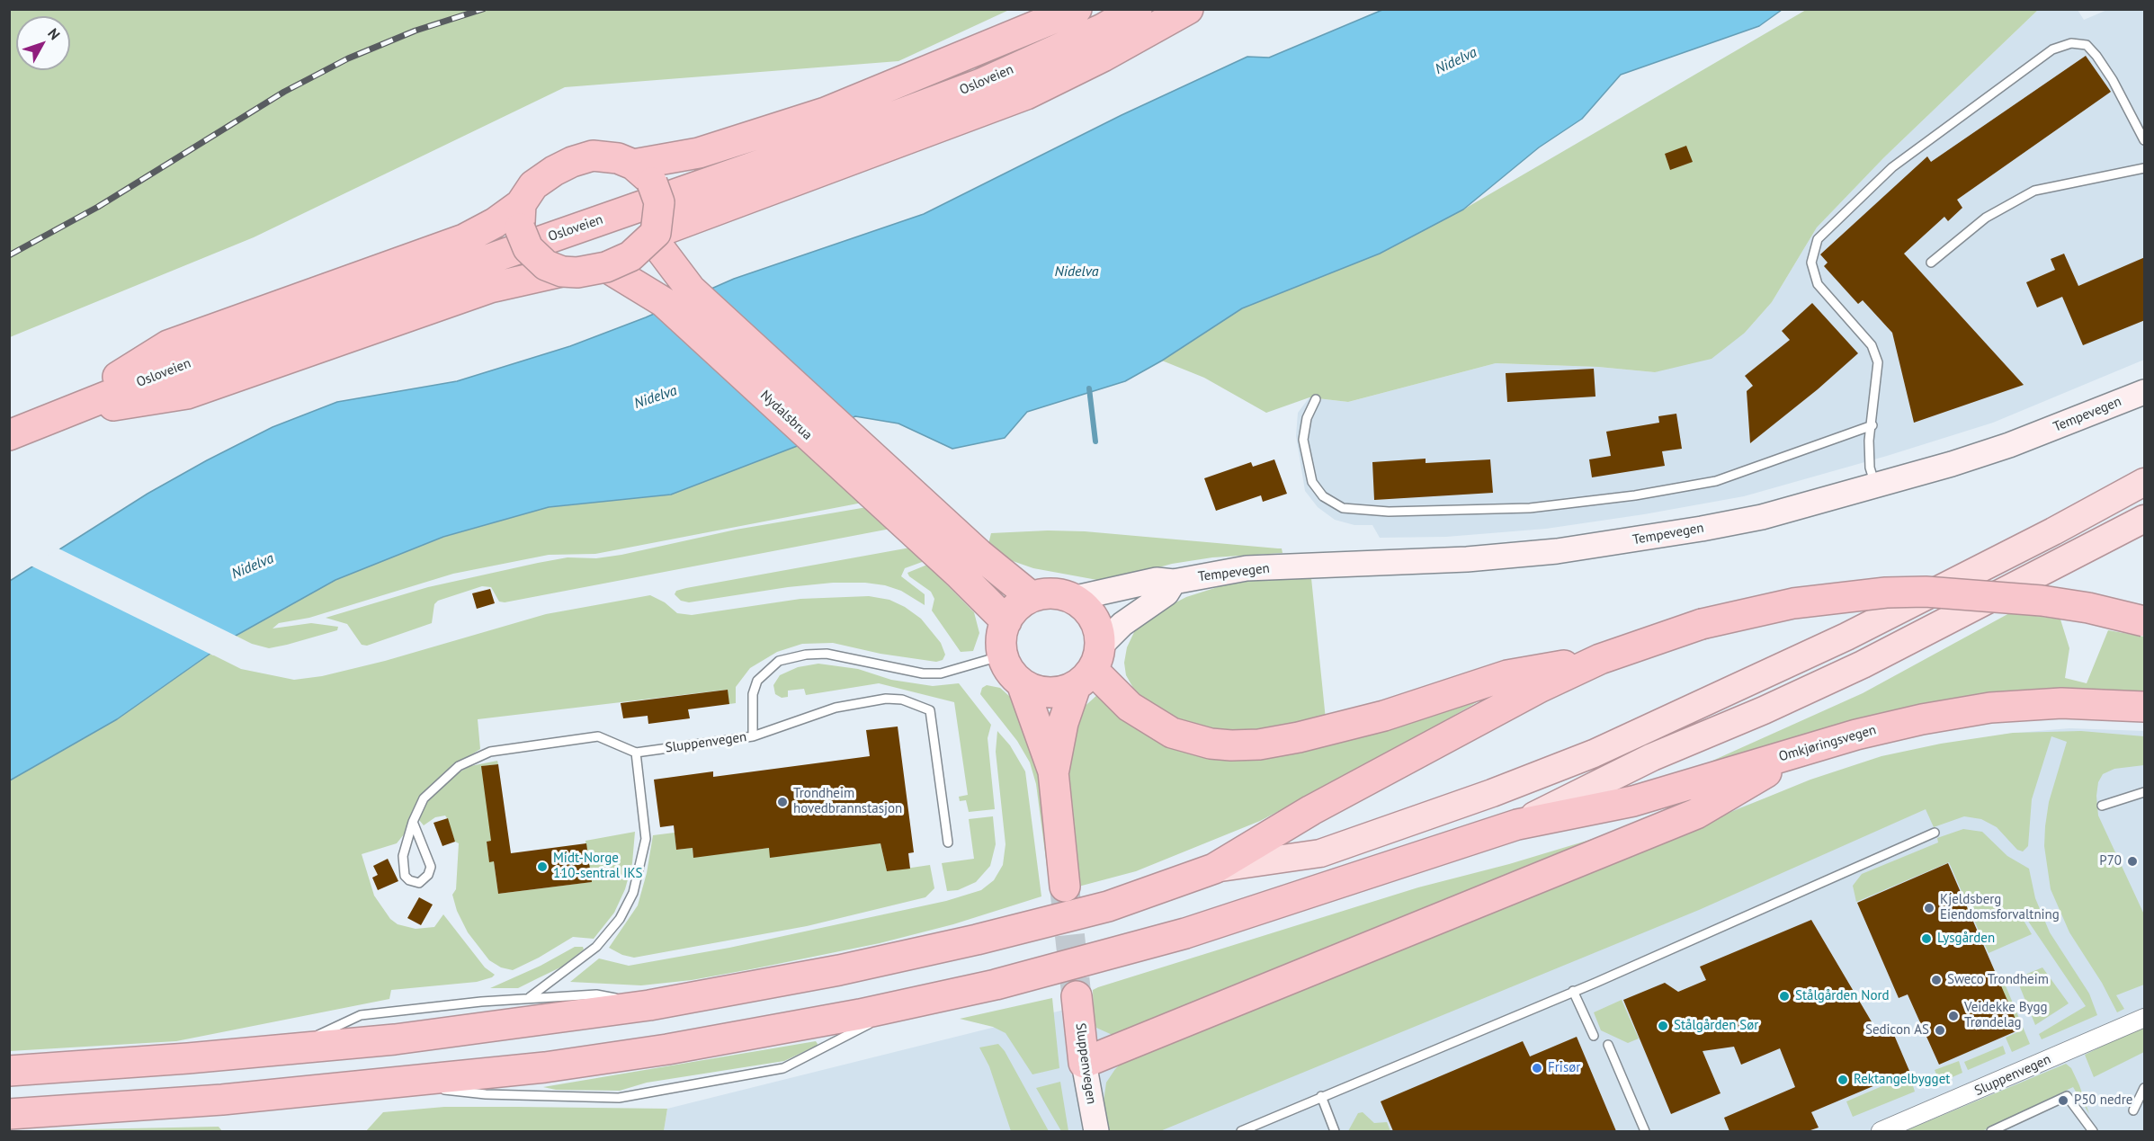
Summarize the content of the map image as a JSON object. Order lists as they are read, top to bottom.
{
  "streets": {
    "highway": [
      "Osloveien",
      "Nydalsbrua",
      "Sluppenvegen",
      "Omkjøringsvegen"
    ],
    "street": ["Tempevegen"]
  },
  "crossings": [
    ["Tempevegen", "Sluppenvegen"]
  ],
  "water": ["Nidelva"],
  "places": [
    "Trondheim hovedbrannstasjon",
    "P70",
    "Midt-Norge 110-sentral IKS",
    "Kjeldsberg Eiendomsforvaltning",
    "Lysgården",
    "Sweco Trondheim",
    "Stålgården Nord",
    "Veidekke Bygg Trøndelag",
    "Stålgården Sør",
    "Sedicon AS",
    "Frisør",
    "Rektangelbygget",
    "P50 nedre"
  ],
  "north": "top right"
}
